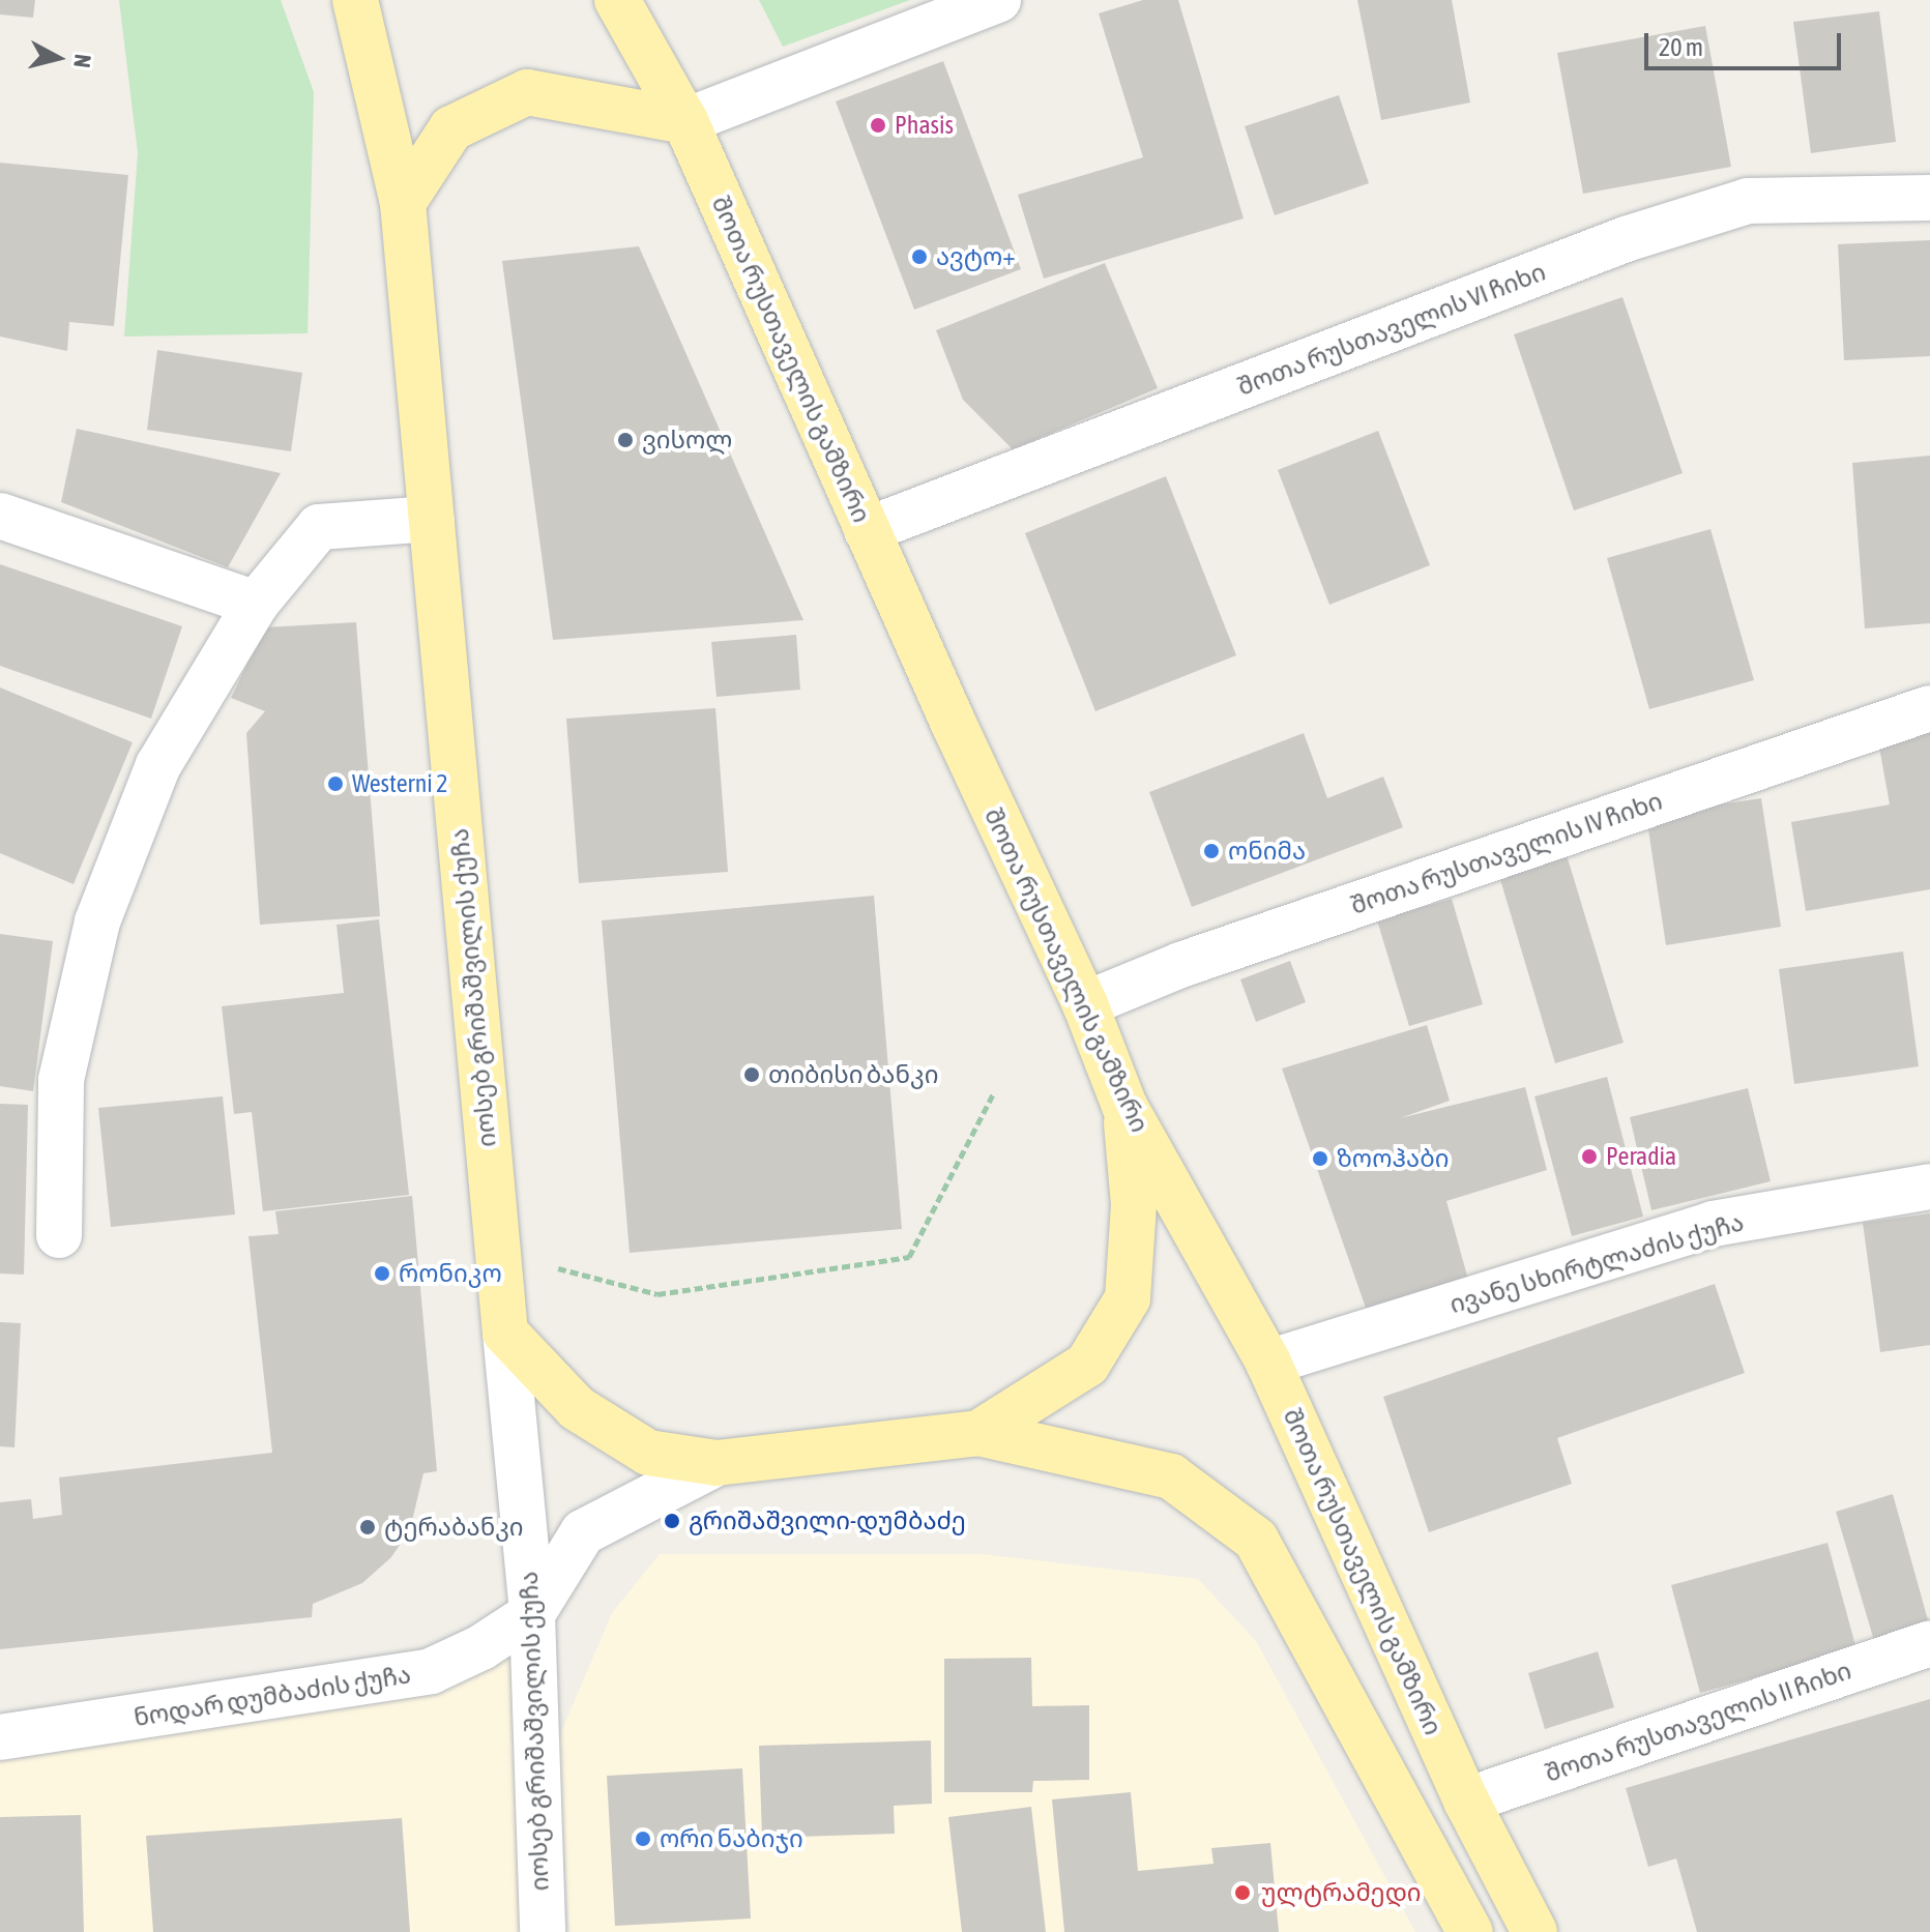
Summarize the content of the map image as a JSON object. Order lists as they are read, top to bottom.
{
  "streets": {
    "main road": ["შოთა რუსთაველის გამზირი", "იოსებ გრიშაშვილის ქუჩა"],
    "street": [
      "შოთა რუსთაველის VI ჩიხი",
      "შოთა რუსთაველის IV ჩიხი",
      "ივანე სხირტლაძის ქუჩა",
      "ნოდარ დუმბაძის ქუჩა",
      "შოთა რუსთაველის II ჩიხი"
    ]
  },
  "crossings": [
    ["შოთა რუსთაველის VI ჩიხი", "შოთა რუსთაველის გამზირი"],
    ["შოთა რუსთაველის გამზირი", "შოთა რუსთაველის IV ჩიხი"],
    ["შოთა რუსთაველის გამზირი", "ივანე სხირტლაძის ქუჩა"],
    ["შოთა რუსთაველის გამზირი", "შოთა რუსთაველის II ჩიხი"],
    ["იოსებ გრიშაშვილის ქუჩა", "ნოდარ დუმბაძის ქუჩა"]
  ],
  "places": [
    "Phasis",
    "ავტო+",
    "ვისოლ",
    "Westerni 2",
    "ონიმა",
    "თიბისი ბანკი",
    "Peradia",
    "ზოოჰაბი",
    "რონიკო",
    "გრიშაშვილი-დუმბაძე",
    "ტერაბანკი",
    "ორი ნაბიჯი",
    "ულტრამედი"
  ],
  "scale_bar": "20 m",
  "north": "right"
}
